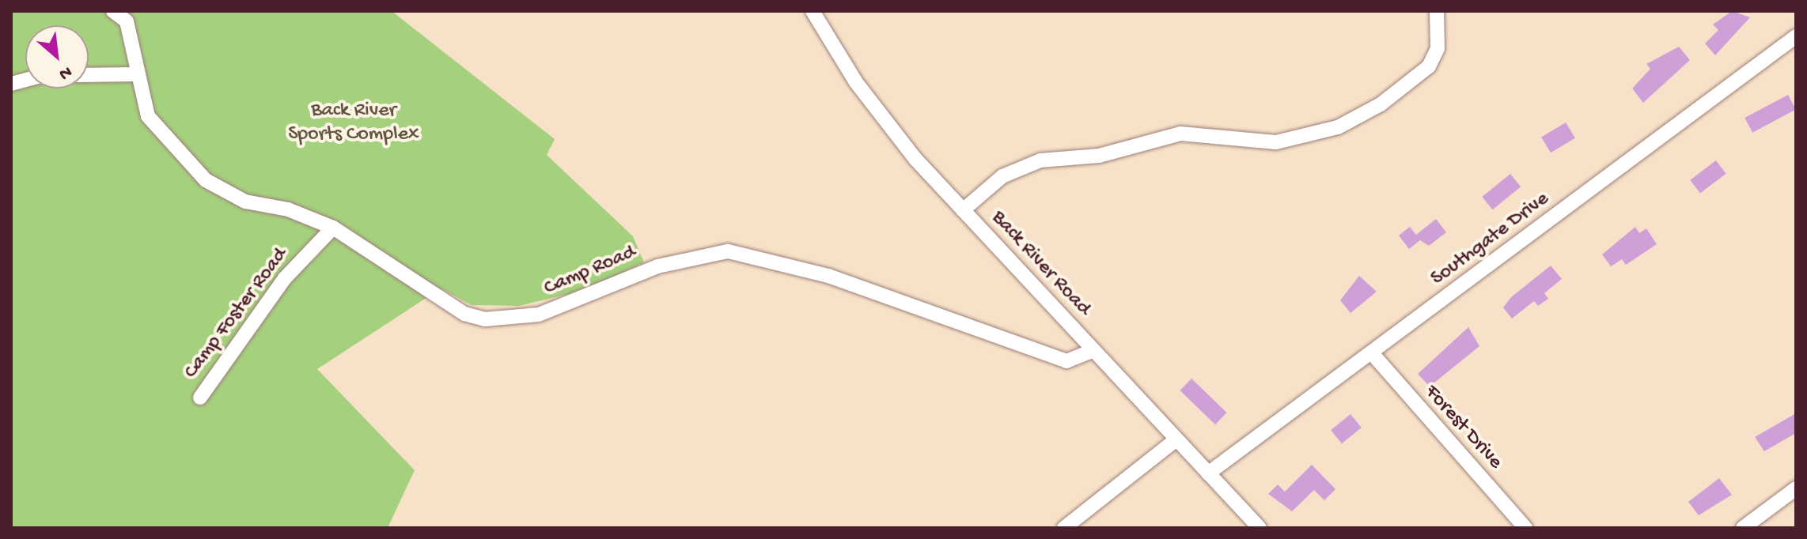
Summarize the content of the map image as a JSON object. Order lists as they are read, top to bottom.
{
  "streets": {
    "street": [
      "Southgate Drive",
      "Back River Road",
      "Camp Road",
      "Camp Foster Road",
      "Forest Drive"
    ]
  },
  "crossings": [
    ["Southgate Drive", "Back River Road"],
    ["Southgate Drive", "Forest Drive"],
    ["Back River Road", "Camp Road"],
    ["Camp Road", "Camp Foster Road"]
  ],
  "parks": ["Back River Sports Complex"],
  "north": "bottom right"
}
